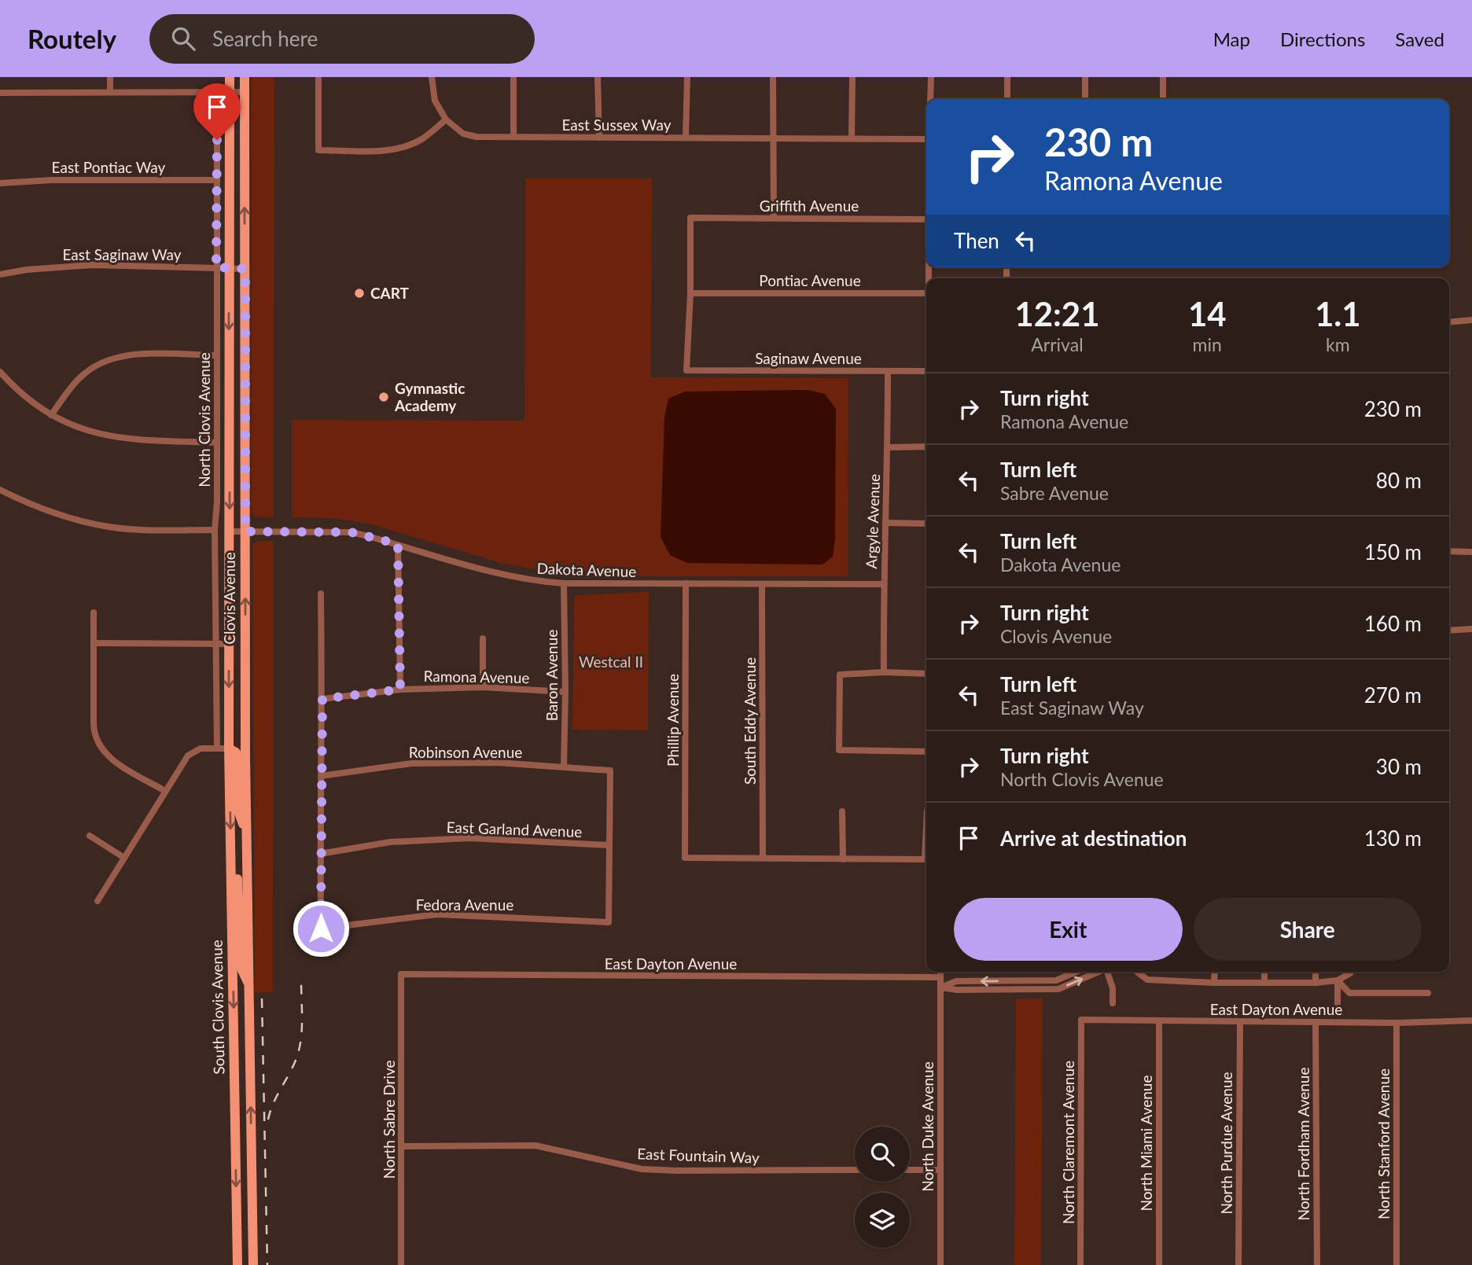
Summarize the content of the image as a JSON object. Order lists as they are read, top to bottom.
{
  "streets": {
    "main road": ["Clovis Avenue", "South Clovis Avenue"],
    "street": [
      "East Sussex Way",
      "East Pontiac Way",
      "Griffith Avenue",
      "East Saginaw Way",
      "Pontiac Avenue",
      "Saginaw Avenue",
      "North Clovis Avenue",
      "Argyle Avenue",
      "Dakota Avenue",
      "Baron Avenue",
      "Ramona Avenue",
      "Phillip Avenue",
      "South Eddy Avenue",
      "Robinson Avenue",
      "East Garland Avenue",
      "Fedora Avenue",
      "East Dayton Avenue",
      "North Sabre Drive",
      "North Duke Avenue",
      "North Claremont Avenue",
      "North Miami Avenue",
      "North Purdue Avenue",
      "North Fordham Avenue",
      "North Stanford Avenue",
      "East Fountain Way"
    ]
  },
  "crossings": [
    ["East Pontiac Way", "North Clovis Avenue"],
    ["Griffith Avenue", "Pontiac Avenue"],
    ["Griffith Avenue", "Saginaw Avenue"],
    ["East Saginaw Way", "North Clovis Avenue"],
    ["East Saginaw Way", "Clovis Avenue"],
    ["Pontiac Avenue", "Saginaw Avenue"],
    ["Saginaw Avenue", "Argyle Avenue"],
    ["Argyle Avenue", "Dakota Avenue"],
    ["Dakota Avenue", "Clovis Avenue"],
    ["Dakota Avenue", "Baron Avenue"],
    ["Dakota Avenue", "Phillip Avenue"],
    ["Dakota Avenue", "South Eddy Avenue"],
    ["Clovis Avenue", "South Clovis Avenue"],
    ["Baron Avenue", "Ramona Avenue"],
    ["Baron Avenue", "Robinson Avenue"],
    ["Phillip Avenue", "South Eddy Avenue"],
    ["Robinson Avenue", "East Garland Avenue"],
    ["Robinson Avenue", "Fedora Avenue"],
    ["East Garland Avenue", "Fedora Avenue"],
    ["East Dayton Avenue", "North Sabre Drive"],
    ["East Dayton Avenue", "North Duke Avenue"],
    ["East Dayton Avenue", "North Claremont Avenue"],
    ["East Dayton Avenue", "North Miami Avenue"],
    ["East Dayton Avenue", "North Purdue Avenue"],
    ["East Dayton Avenue", "North Fordham Avenue"],
    ["East Dayton Avenue", "North Stanford Avenue"],
    ["North Sabre Drive", "East Fountain Way"]
  ],
  "parks": ["Westcal II"],
  "places": ["CART", "Gymnastic Academy"],
  "page": {
    "header": "Routely",
    "search": "Search here",
    "nav": ["Map", "Directions", "Saved"],
    "turn": ["230 m", "Ramona Avenue"],
    "then": "Then",
    "eta": [
      "12:21",
      "Arrival",
      "14",
      "min",
      "1.1",
      "km"
    ],
    "list": [
      {
        "name": "Turn right",
        "note": "Ramona Avenue",
        "value": "230 m"
      },
      {
        "name": "Turn left",
        "note": "Sabre Avenue",
        "value": "80 m"
      },
      {
        "name": "Turn left",
        "note": "Dakota Avenue",
        "value": "150 m"
      },
      {
        "name": "Turn right",
        "note": "Clovis Avenue",
        "value": "160 m"
      },
      {
        "name": "Turn left",
        "note": "East Saginaw Way",
        "value": "270 m"
      },
      {
        "name": "Turn right",
        "note": "North Clovis Avenue",
        "value": "30 m"
      },
      {
        "name": "Arrive at destination",
        "value": "130 m"
      }
    ],
    "buttons": ["Exit", "Share"]
  }
}
